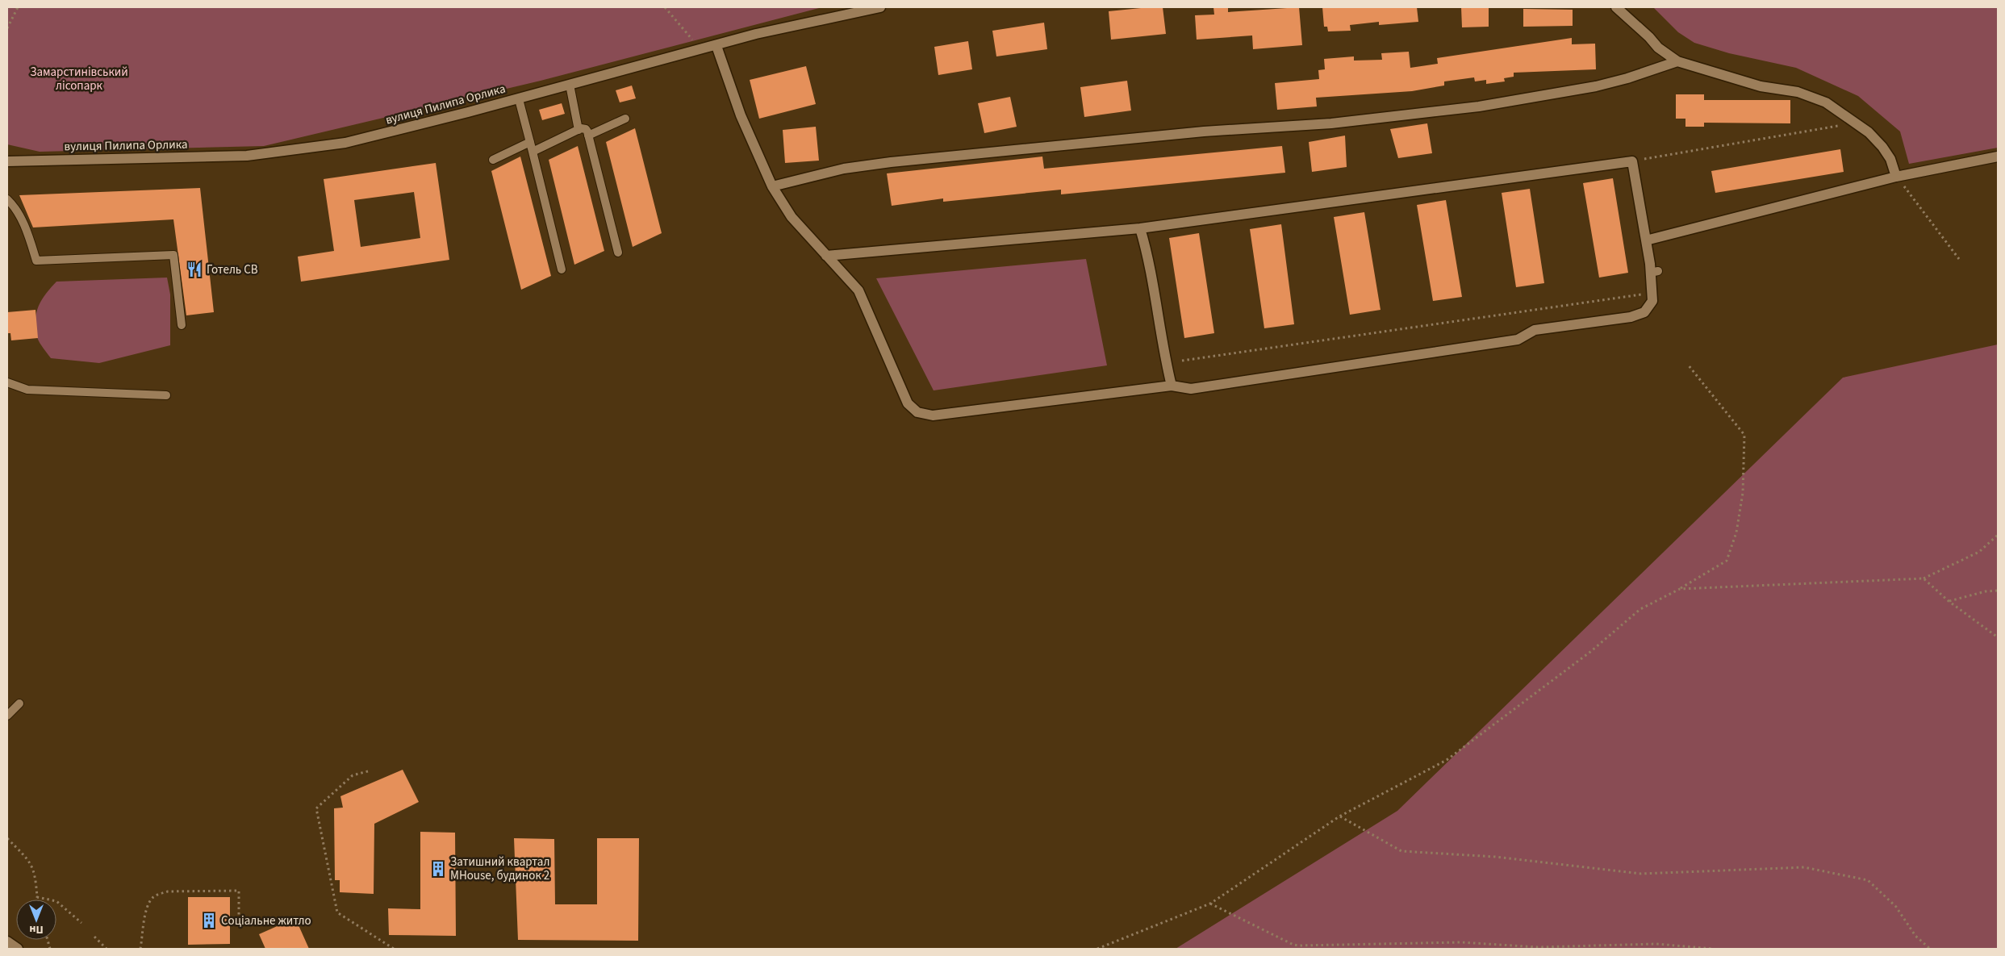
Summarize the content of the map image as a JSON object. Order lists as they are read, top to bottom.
{
  "streets": {
    "street": ["вулиця Пилипа Орлика"]
  },
  "parks": ["Замарстинівський лісопарк"],
  "places": {
    "restaurant": ["Готель СВ"],
    "building": ["Затишний квартал MHouse, будинок 2", "Соціальне житло"]
  },
  "north": "bottom"
}
